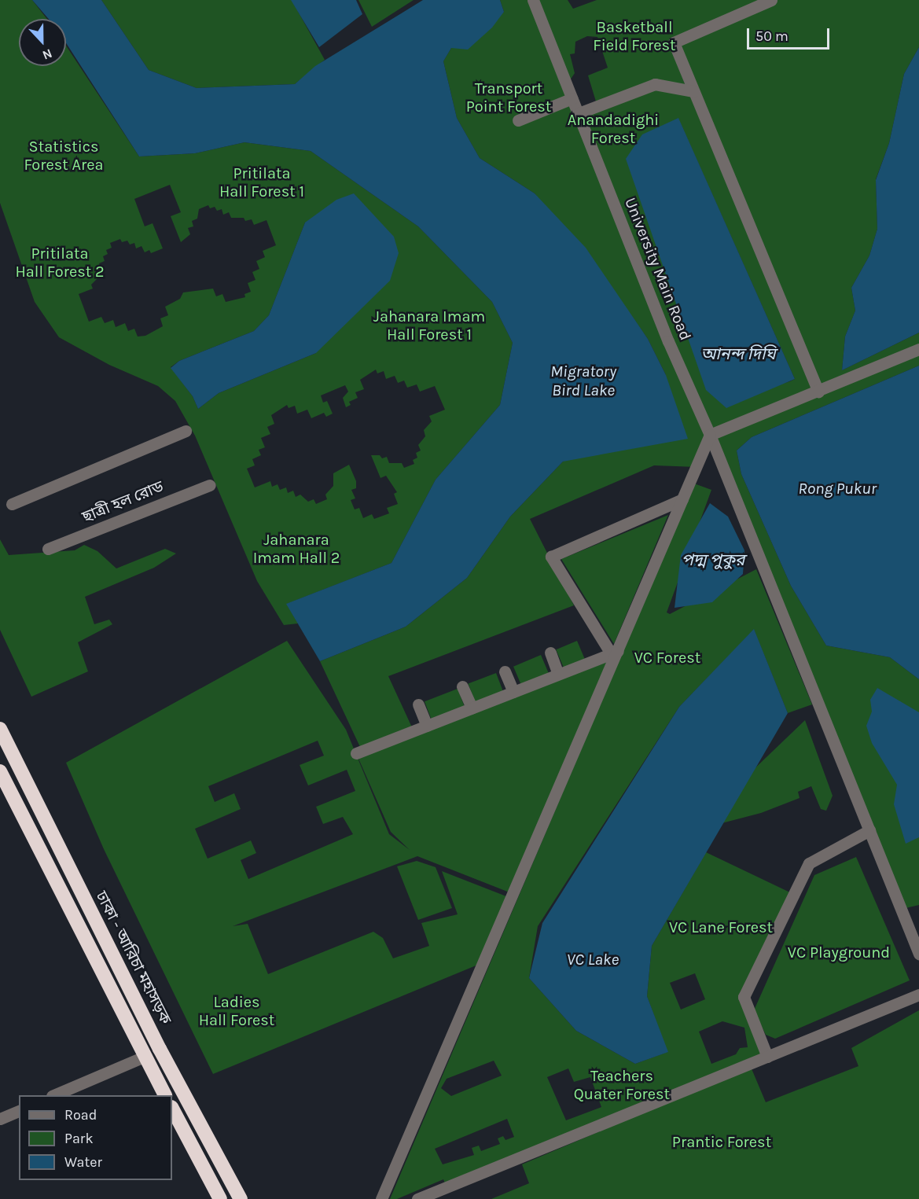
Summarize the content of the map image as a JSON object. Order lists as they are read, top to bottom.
{
  "streets": {
    "highway": ["ঢাকা - আরিচা মহাসড়ক"],
    "street": ["University Main Road", "ছাত্রী হল রোড"]
  },
  "water": [
    "আনন্দ দিঘি",
    "Migratory Bird Lake",
    "Rong Pukur",
    "পদ্ম পুকুর",
    "VC Lake"
  ],
  "parks": [
    "Basketball Field Forest",
    "Transport Point Forest",
    "Anandadighi Forest",
    "Statistics Forest Area",
    "Pritilata Hall Forest 1",
    "Pritilata Hall Forest 2",
    "Jahanara Imam Hall Forest 1",
    "Jahanara Imam Hall 2",
    "VC Forest",
    "VC Lane Forest",
    "VC Playground",
    "Ladies Hall Forest",
    "Teachers Quater Forest",
    "Prantic Forest"
  ],
  "legend": ["Road", "Park", "Water"],
  "scale_bar": "50 m",
  "north": "bottom"
}
